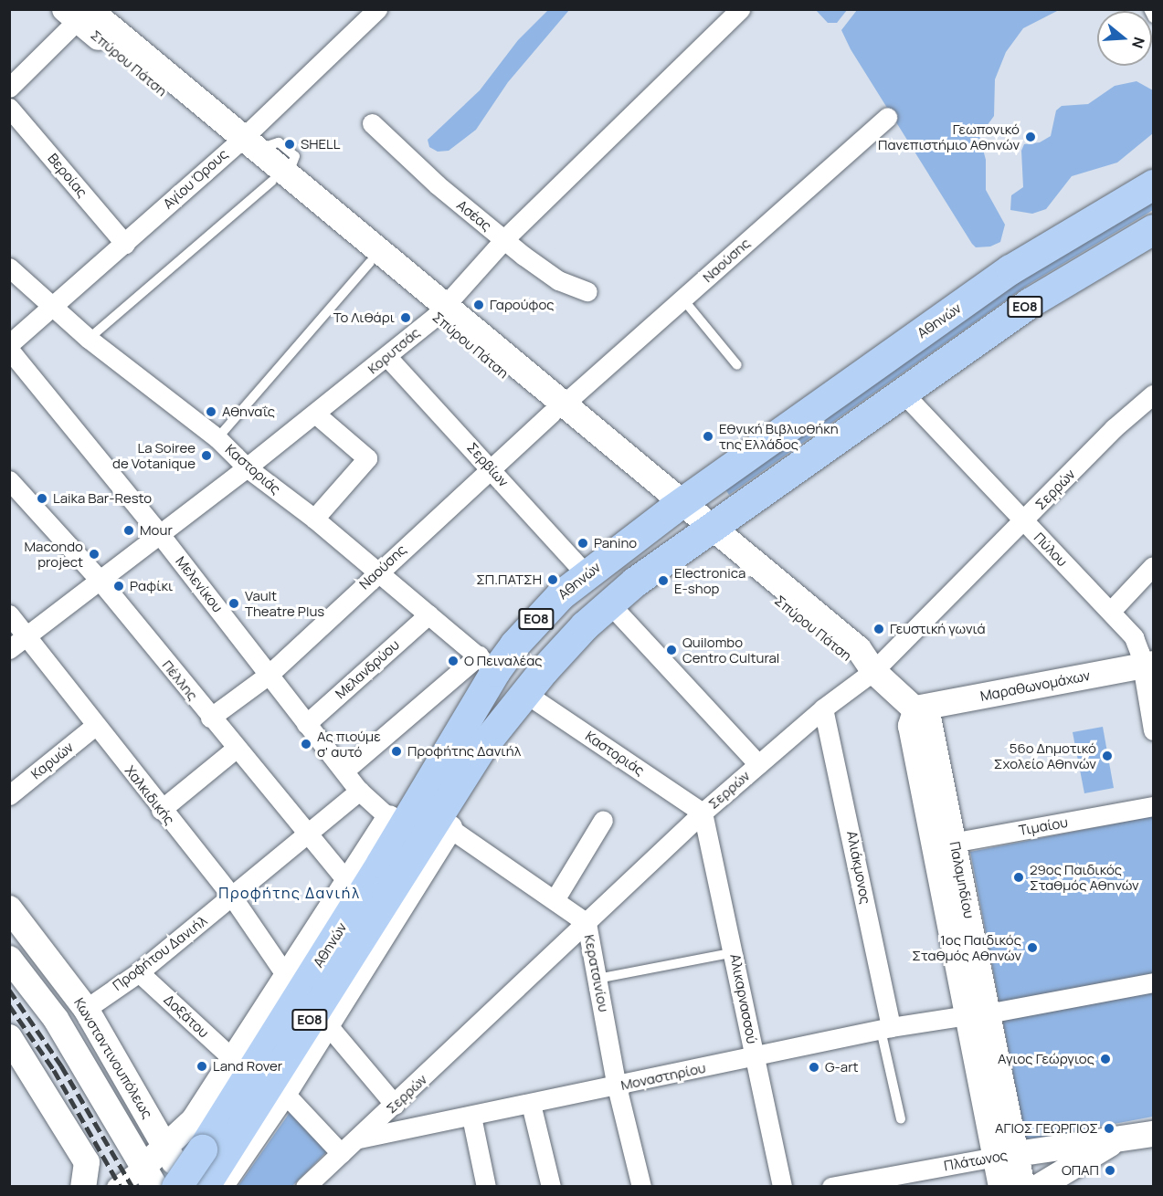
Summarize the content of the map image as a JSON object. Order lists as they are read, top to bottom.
{
  "streets": {
    "highway": ["ΕΟ8", "Αθηνών"],
    "street": [
      "Σπύρου Πάτση",
      "Βεροίας",
      "Αγίου Όρους",
      "Ασέας",
      "Ναούσης",
      "Κορυτσάς",
      "Σερβίων",
      "Καστοριάς",
      "Σερρών",
      "Πύλου",
      "Μελενίκου",
      "Μελανδρύου",
      "Πέλλης",
      "Μαραθωνομάχων",
      "Καρυών",
      "Χαλκιδικής",
      "Τιμαίου",
      "Αλιάκμονος",
      "Παλαμηδίου",
      "Προφήτου Δανιήλ",
      "Κερατσινίου",
      "Αλικαρνασσού",
      "Δοξάτου",
      "Κωνσταντινουπόλεως",
      "Μοναστηρίου",
      "Πλάτωνος"
    ]
  },
  "crossings": [
    ["Σπύρου Πάτση", "Αγίου Όρους"],
    ["Σπύρου Πάτση", "Ναούσης"],
    ["Σπύρου Πάτση", "Αθηνών"],
    ["Σπύρου Πάτση", "Κορυτσάς"],
    ["Σπύρου Πάτση", "Σερρών"],
    ["Βεροίας", "Αγίου Όρους"],
    ["Αγίου Όρους", "Καστοριάς"],
    ["Ασέας", "Κορυτσάς"],
    ["Ναούσης", "Σερβίων"],
    ["Ναούσης", "Καστοριάς"],
    ["Ναούσης", "Μελενίκου"],
    ["Ναούσης", "Πέλλης"],
    ["Αθηνών", "Σερβίων"],
    ["Αθηνών", "Καστοριάς"],
    ["Αθηνών", "Πύλου"],
    ["Αθηνών", "Μελενίκου"],
    ["Αθηνών", "Πέλλης"],
    ["Αθηνών", "Χαλκιδικής"],
    ["Αθηνών", "Δοξάτου"],
    ["Αθηνών", "Κωνσταντινουπόλεως"],
    ["Κορυτσάς", "Σερβίων"],
    ["Κορυτσάς", "Καστοριάς"],
    ["Κορυτσάς", "Μελενίκου"],
    ["Κορυτσάς", "Πέλλης"],
    ["Κορυτσάς", "Χαλκιδικής"],
    ["Καστοριάς", "Σερρών"],
    ["Καστοριάς", "Μελανδρύου"],
    ["Καστοριάς", "Αλικαρνασσού"],
    ["Σερρών", "Πύλου"],
    ["Σερρών", "Αλιάκμονος"],
    ["Σερρών", "Κερατσινίου"],
    ["Σερρών", "Αλικαρνασσού"],
    ["Σερρών", "Μοναστηρίου"],
    ["Πύλου", "Μαραθωνομάχων"],
    ["Μελενίκου", "Μελανδρύου"],
    ["Μελενίκου", "Προφήτου Δανιήλ"],
    ["Πέλλης", "Προφήτου Δανιήλ"],
    ["Μαραθωνομάχων", "Παλαμηδίου"],
    ["Καρυών", "Χαλκιδικής"],
    ["Χαλκιδικής", "Προφήτου Δανιήλ"],
    ["Τιμαίου", "Παλαμηδίου"],
    ["Αλιάκμονος", "Μοναστηρίου"],
    ["Παλαμηδίου", "Μοναστηρίου"],
    ["Παλαμηδίου", "Πλάτωνος"],
    ["Προφήτου Δανιήλ", "Δοξάτου"],
    ["Προφήτου Δανιήλ", "Κωνσταντινουπόλεως"],
    ["Κερατσινίου", "Μοναστηρίου"],
    ["Αλικαρνασσού", "Μοναστηρίου"]
  ],
  "districts": ["Προφήτης Δανιήλ"],
  "places": [
    "Γεωπονικό Πανεπιστήμιο Αθηνών",
    "SHELL",
    "Γαρούφος",
    "Το Λιθάρι",
    "Αθηναΐς",
    "Εθνική Βιβλιοθήκη της Ελλάδος",
    "La Soiree de Votanique",
    "Laika Bar-Resto",
    "Mour",
    "Panino",
    "Macondo project",
    "ΣΠ.ΠΑΤΣΗ",
    "Electronica E-shop",
    "Ραφίκι",
    "Vault Theatre Plus",
    "Γευστική γωνιά",
    "Quilombo Centro Cultural",
    "Ο Πειναλέας",
    "Ας πιούμε σ' αυτό",
    "Προφήτης Δανιήλ",
    "56ο Δημοτικό Σχολείο Αθηνών",
    "29ος Παιδικός Σταθμός Αθηνών",
    "1ος Παιδικός Σταθμός Αθηνών",
    "Αγιος Γεώργιος",
    "Land Rover",
    "G-art",
    "ΑΓΙΟΣ ΓΕΩΡΓΙΟΣ",
    "ΟΠΑΠ"
  ],
  "north": "right"
}
